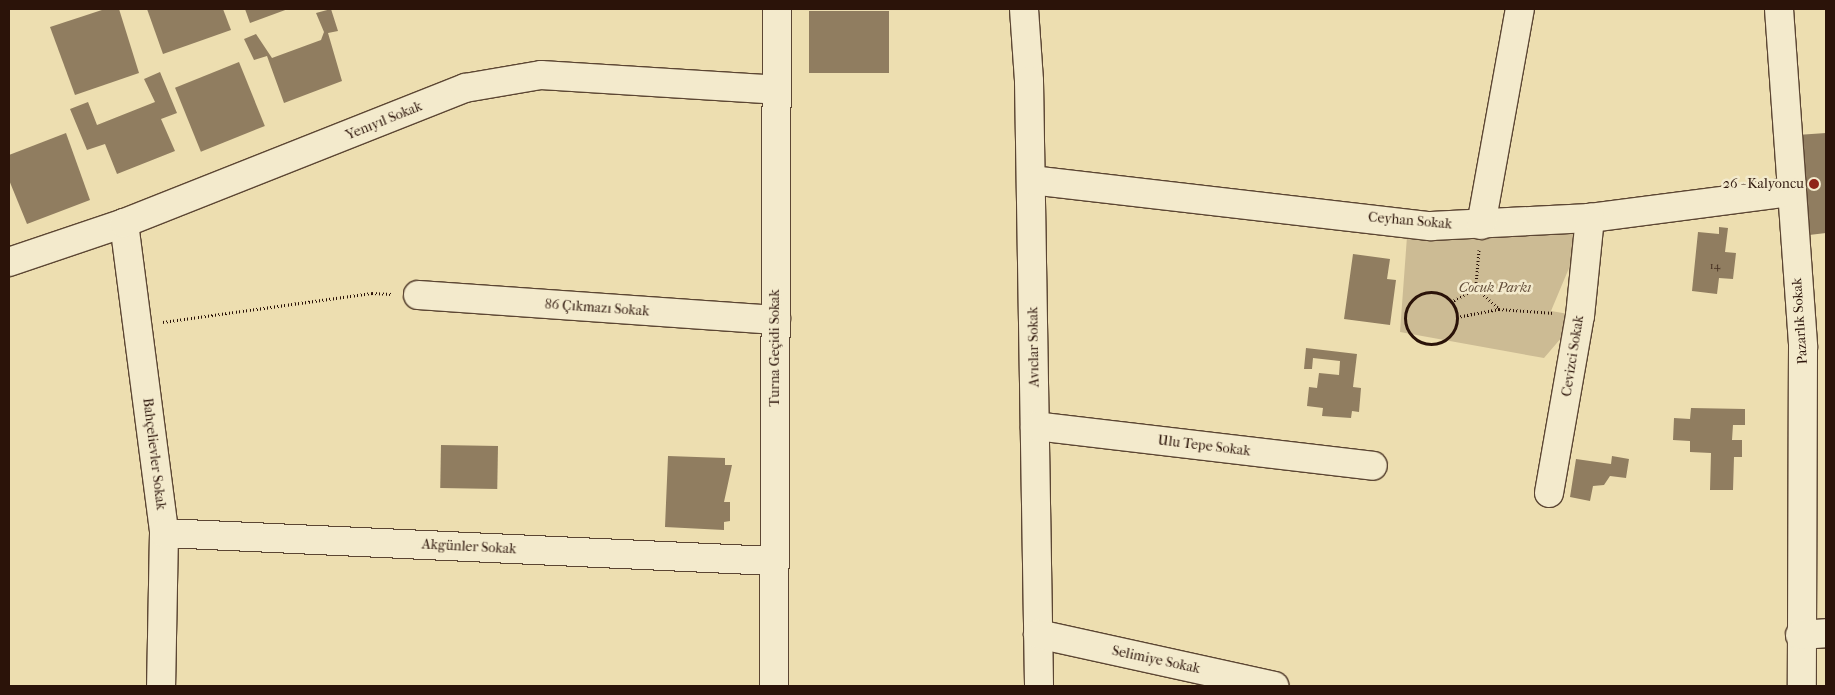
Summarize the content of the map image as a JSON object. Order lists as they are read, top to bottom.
{
  "streets": {
    "street": [
      "Yenıyıl Sokak",
      "Ceyhan Sokak",
      "86 Çıkmazı Sokak",
      "Pazarlık Sokak",
      "Avıclar Sokak",
      "Turna Geçidi Sokak",
      "Cevizci Sokak",
      "Ulu Tepe Sokak",
      "Bahçelievler Sokak",
      "Akgünler Sokak",
      "Selimiye Sokak"
    ]
  },
  "crossings": [
    ["Yenıyıl Sokak", "Turna Geçidi Sokak"],
    ["Yenıyıl Sokak", "Bahçelievler Sokak"],
    ["Ceyhan Sokak", "Pazarlık Sokak"],
    ["Ceyhan Sokak", "Avıclar Sokak"],
    ["Ceyhan Sokak", "Cevizci Sokak"],
    ["86 Çıkmazı Sokak", "Turna Geçidi Sokak"],
    ["Avıclar Sokak", "Ulu Tepe Sokak"],
    ["Avıclar Sokak", "Selimiye Sokak"],
    ["Turna Geçidi Sokak", "Akgünler Sokak"],
    ["Bahçelievler Sokak", "Akgünler Sokak"]
  ],
  "parks": ["Cocuk Parkı"],
  "places": ["26 - Kalyoncu"],
  "house_numbers": ["14"]
}
